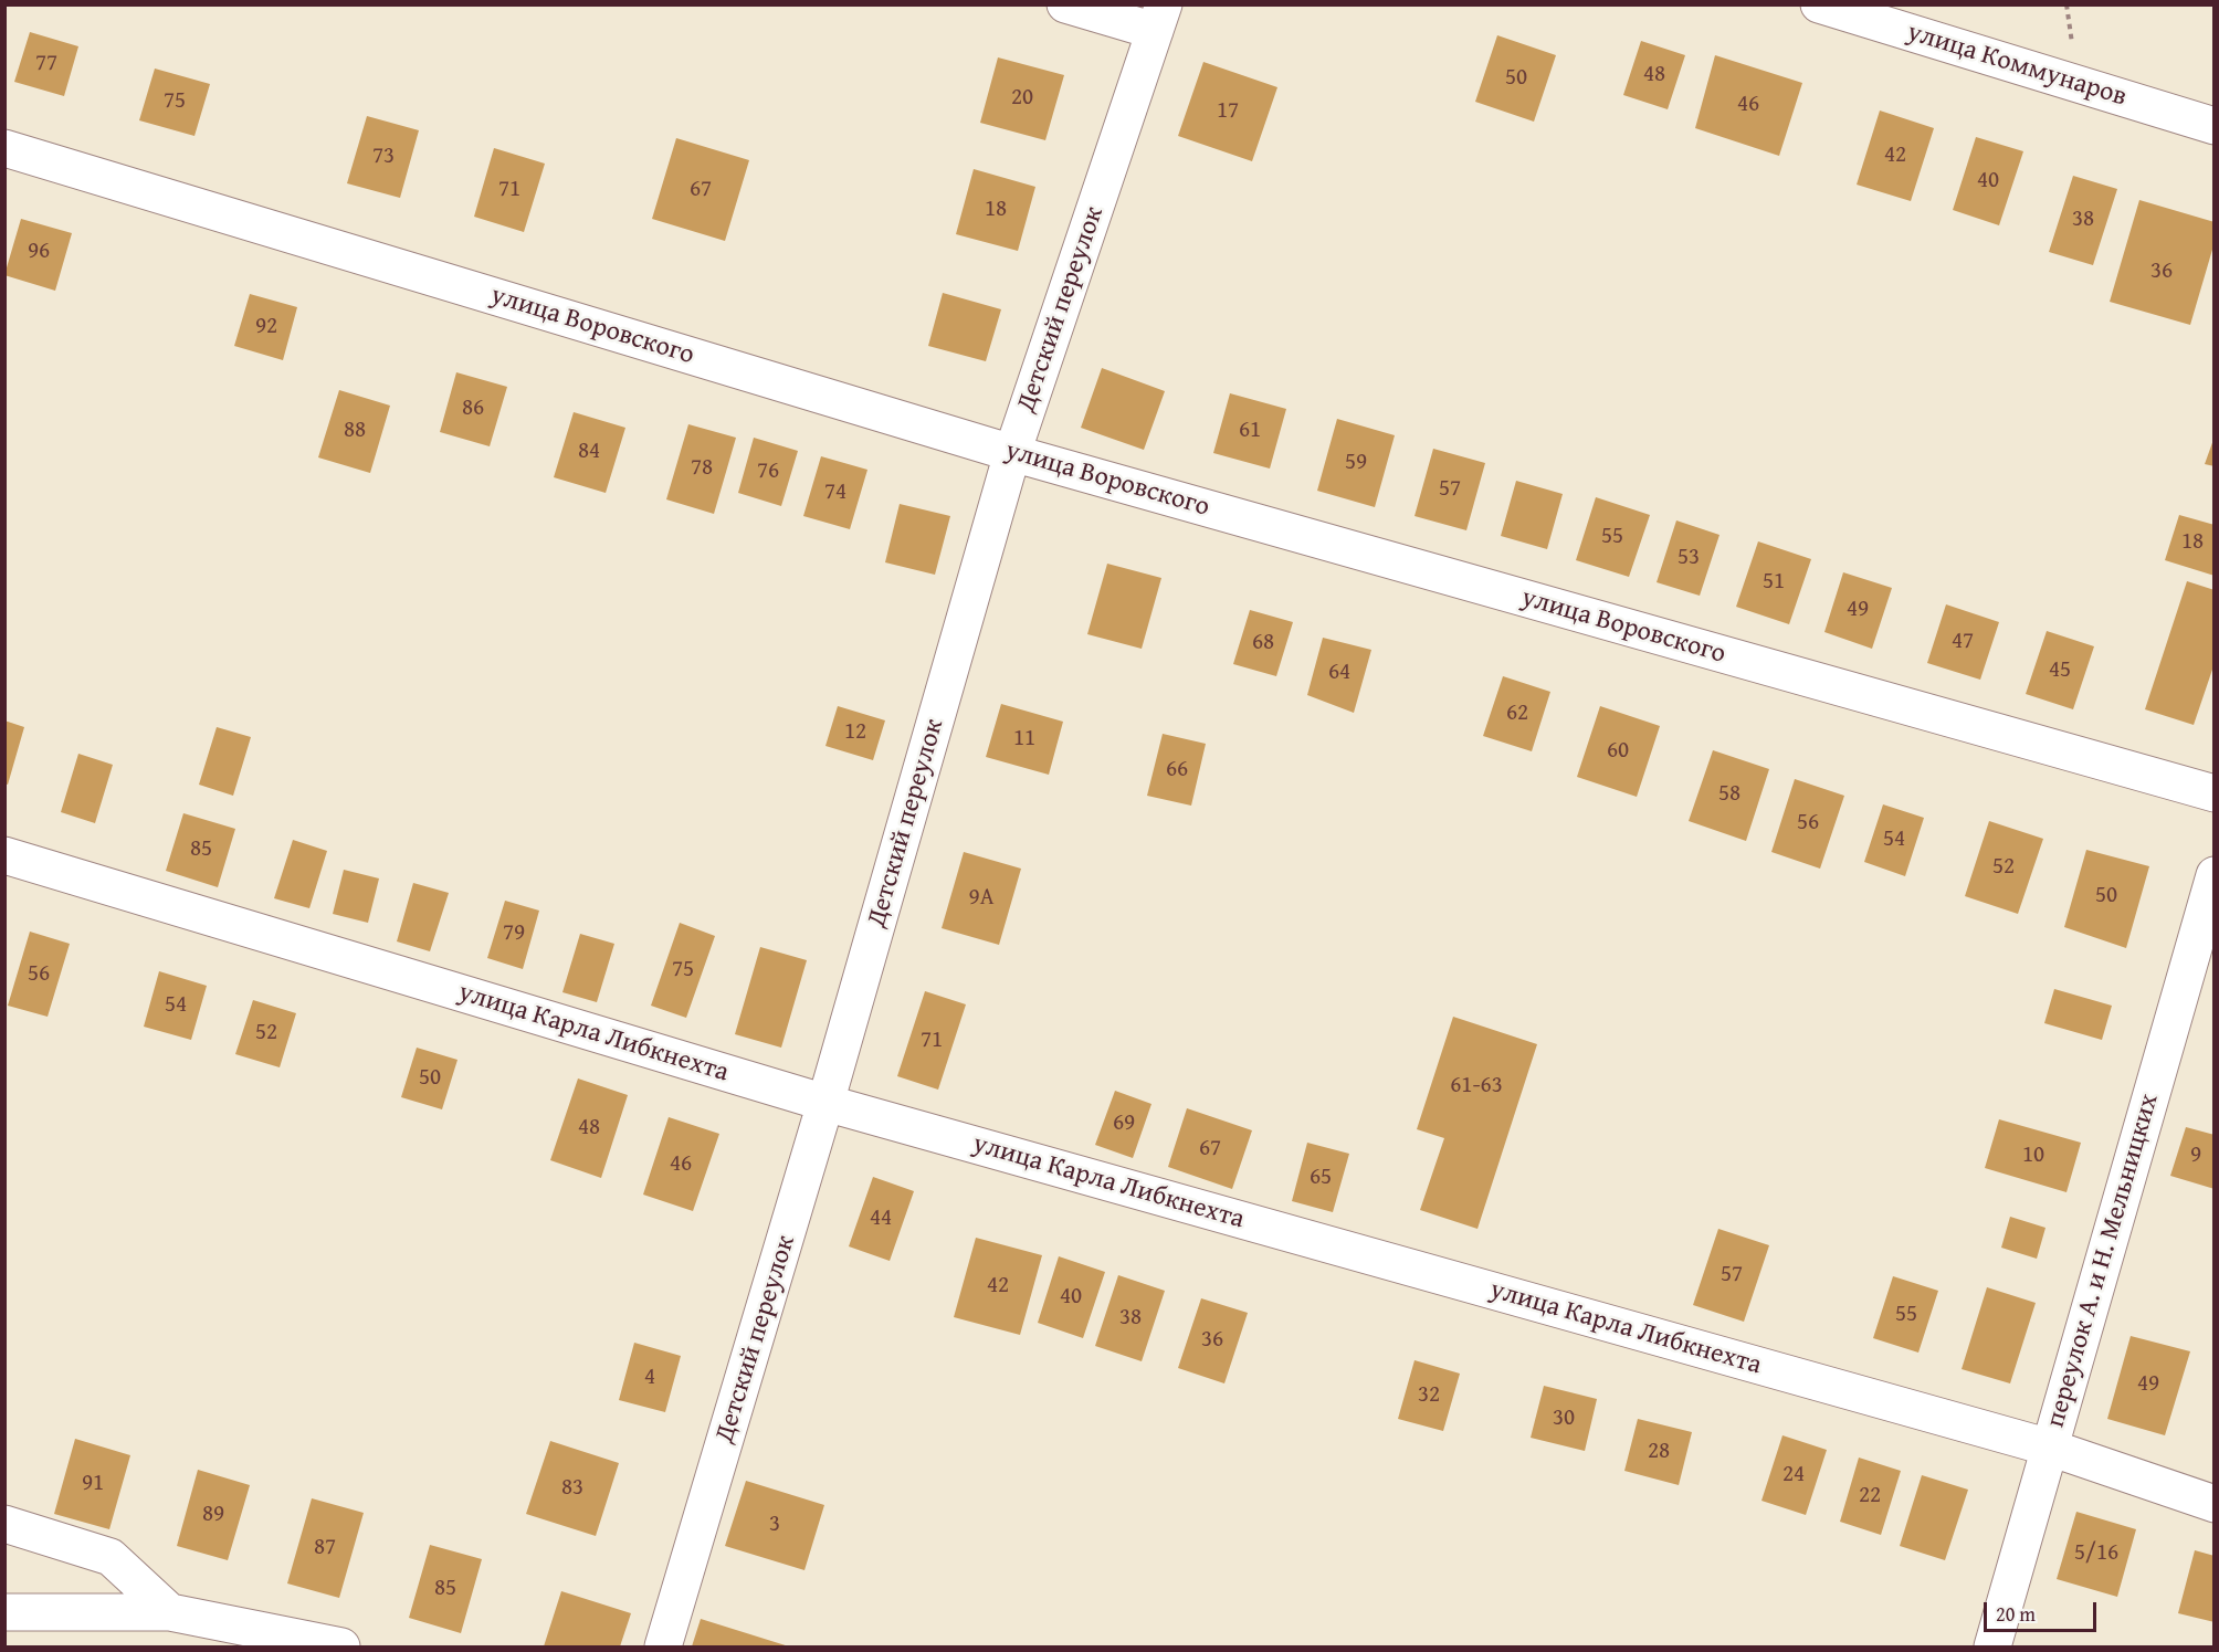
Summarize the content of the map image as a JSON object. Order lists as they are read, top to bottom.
{
  "streets": {
    "street": [
      "улица Коммунаров",
      "Детский переулок",
      "улица Воровского",
      "улица Карла Либкнехта",
      "переулок А. и Н. Мельницких"
    ]
  },
  "crossings": [
    ["Детский переулок", "улица Воровского"],
    ["Детский переулок", "улица Карла Либкнехта"],
    ["улица Карла Либкнехта", "переулок А. и Н. Мельницких"]
  ],
  "house_numbers": [
    "77",
    "48",
    "50",
    "20",
    "75",
    "46",
    "17",
    "42",
    "73",
    "40",
    "71",
    "67",
    "18",
    "38",
    "96",
    "36",
    "92",
    "86",
    "88",
    "61",
    "84",
    "59",
    "78",
    "76",
    "57",
    "74",
    "55",
    "18",
    "53",
    "51",
    "49",
    "47",
    "68",
    "45",
    "64",
    "62",
    "12",
    "11",
    "60",
    "66",
    "58",
    "56",
    "54",
    "85",
    "52",
    "50",
    "9А",
    "79",
    "75",
    "56",
    "54",
    "52",
    "71",
    "50",
    "61-63",
    "69",
    "48",
    "67",
    "10",
    "9",
    "46",
    "65",
    "44",
    "57",
    "42",
    "40",
    "55",
    "38",
    "36",
    "4",
    "49",
    "32",
    "30",
    "28",
    "24",
    "91",
    "83",
    "22",
    "89",
    "3",
    "87",
    "5/16",
    "85"
  ],
  "scale_bar": "20 m"
}
